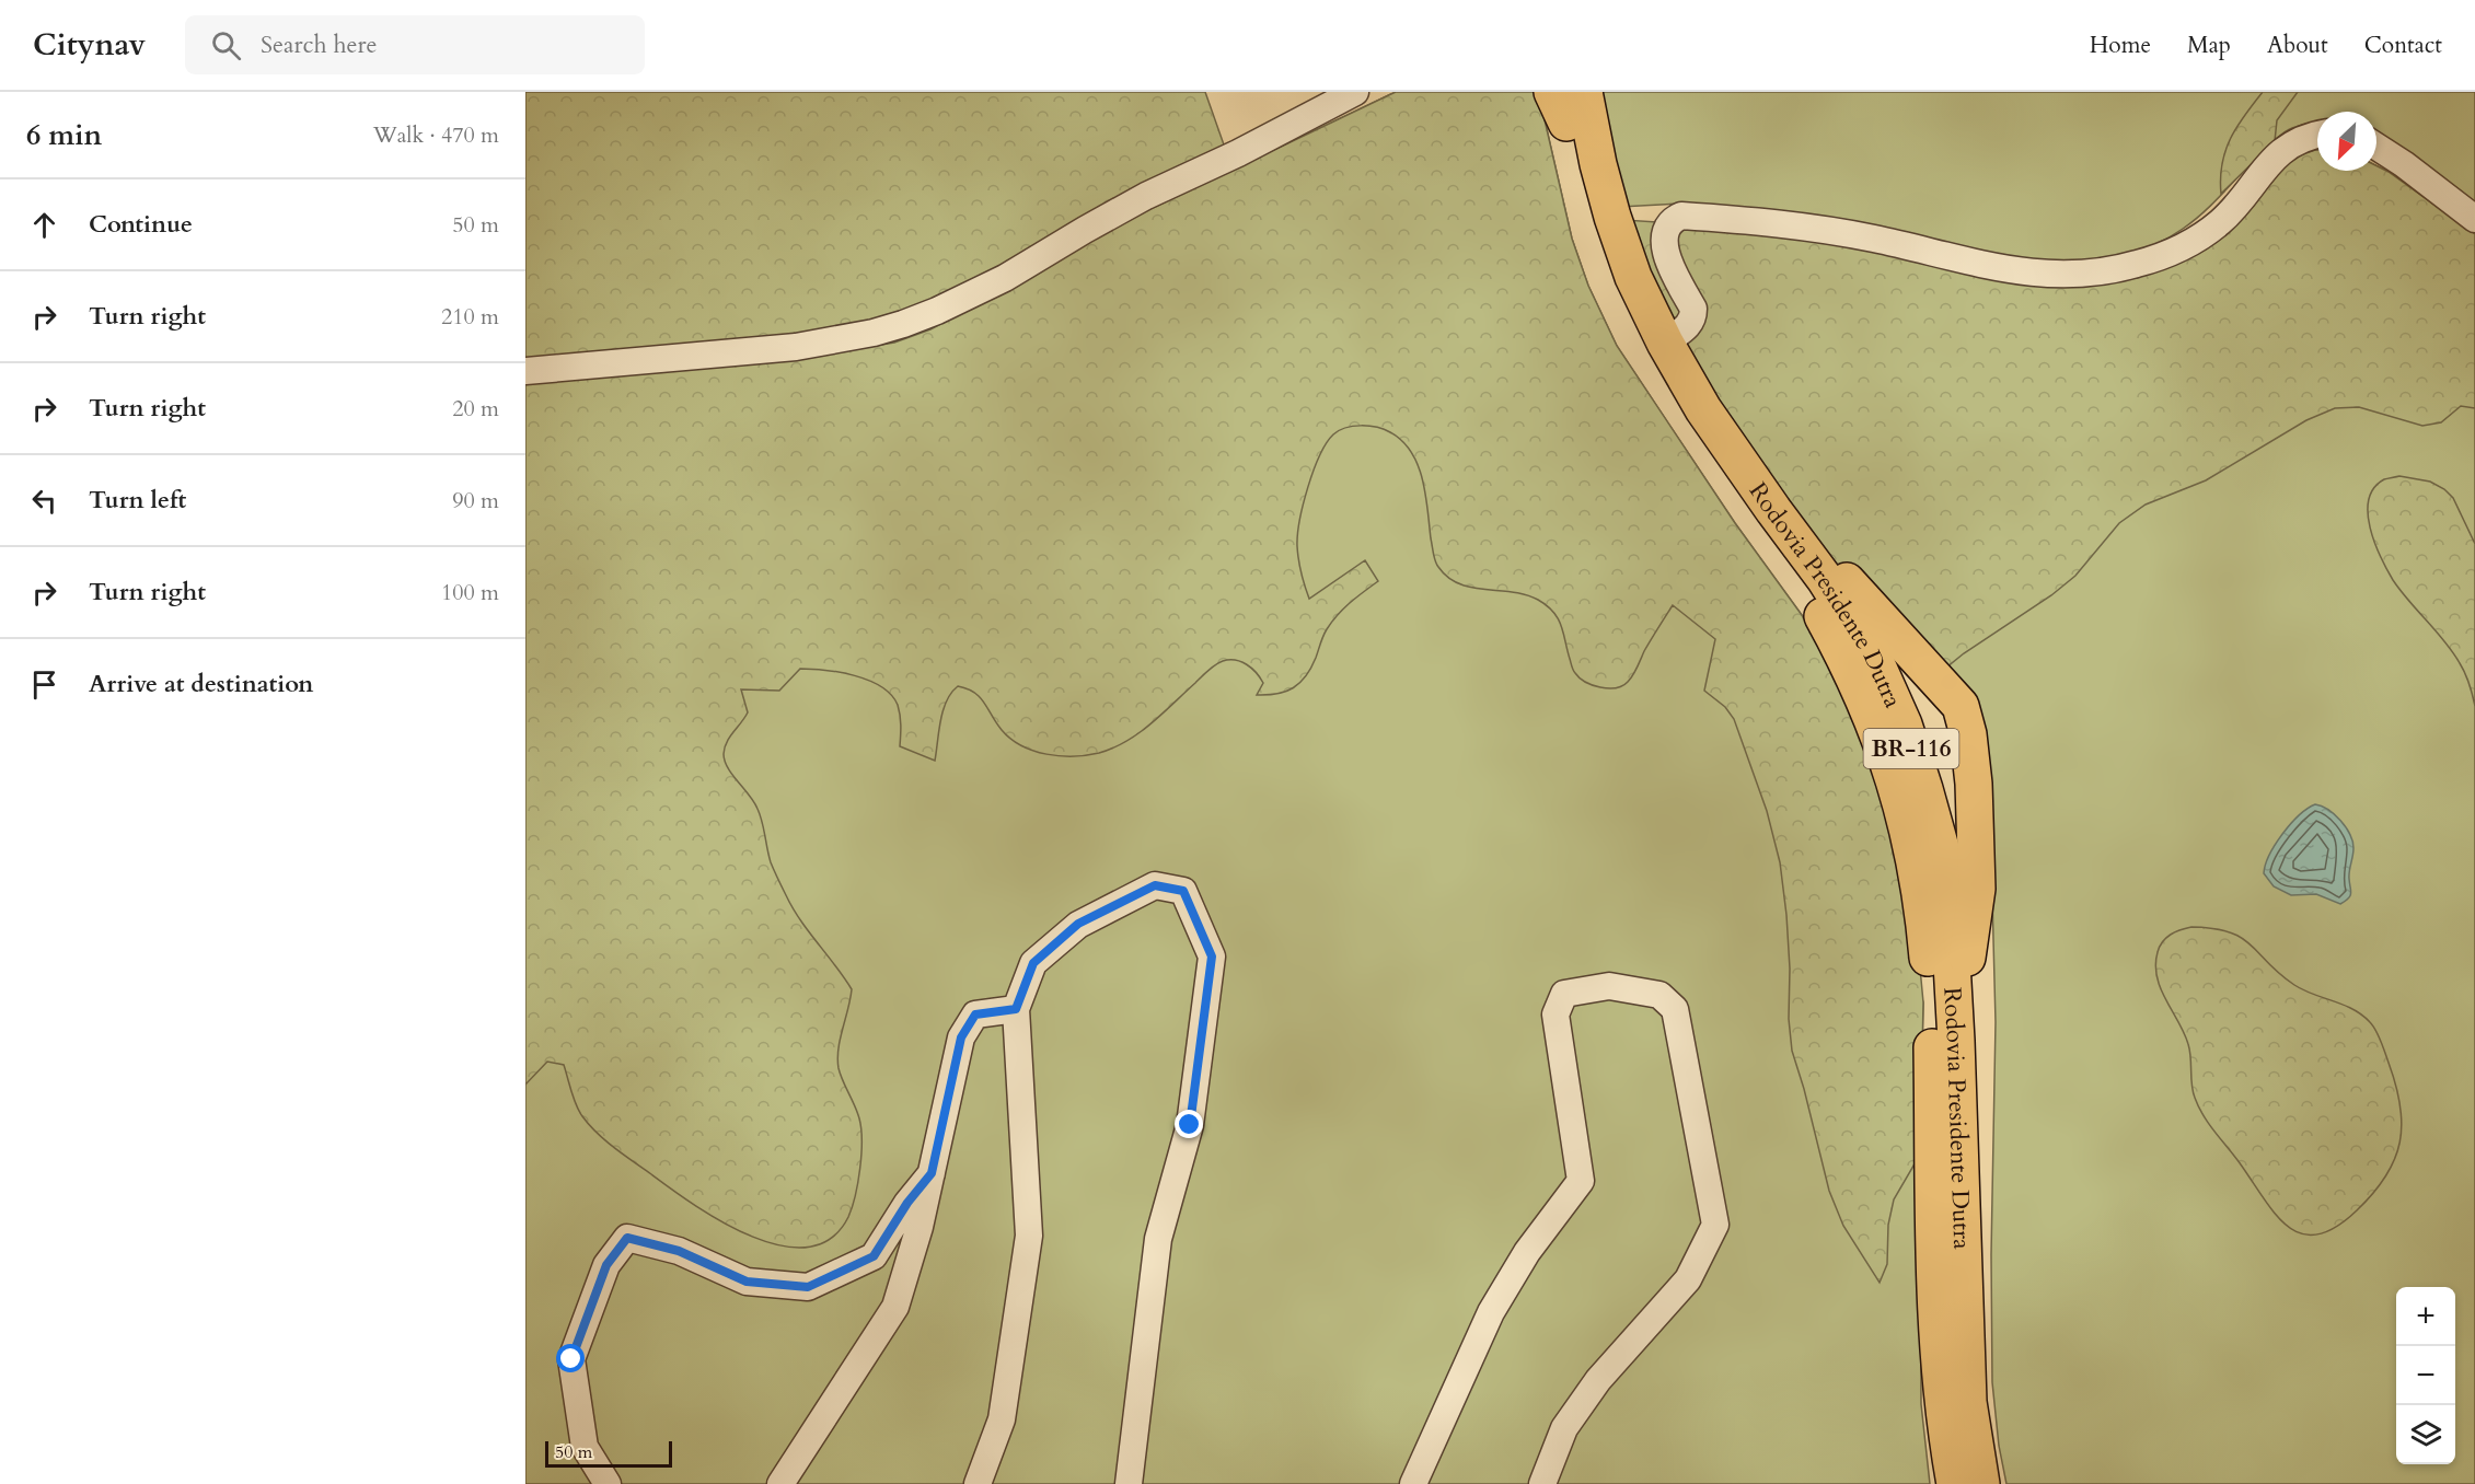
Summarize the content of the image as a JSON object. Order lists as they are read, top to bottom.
{
  "streets": {
    "highway": ["Rodovia Presidente Dutra", "BR-116"]
  },
  "scale_bar": "50 m",
  "north": "bottom left",
  "page": {
    "header": "Citynav",
    "search": "Search here",
    "nav": [
      "Home",
      "Map",
      "About",
      "Contact"
    ],
    "heading": ["6 min", "Walk · 470 m"],
    "list": [
      ["Continue", "50 m"],
      ["Turn right", "210 m"],
      ["Turn right", "20 m"],
      ["Turn left", "90 m"],
      ["Turn right", "100 m"],
      "Arrive at destination"
    ],
    "map_buttons": ["+", "−"],
    "scale": "50 m"
  }
}
